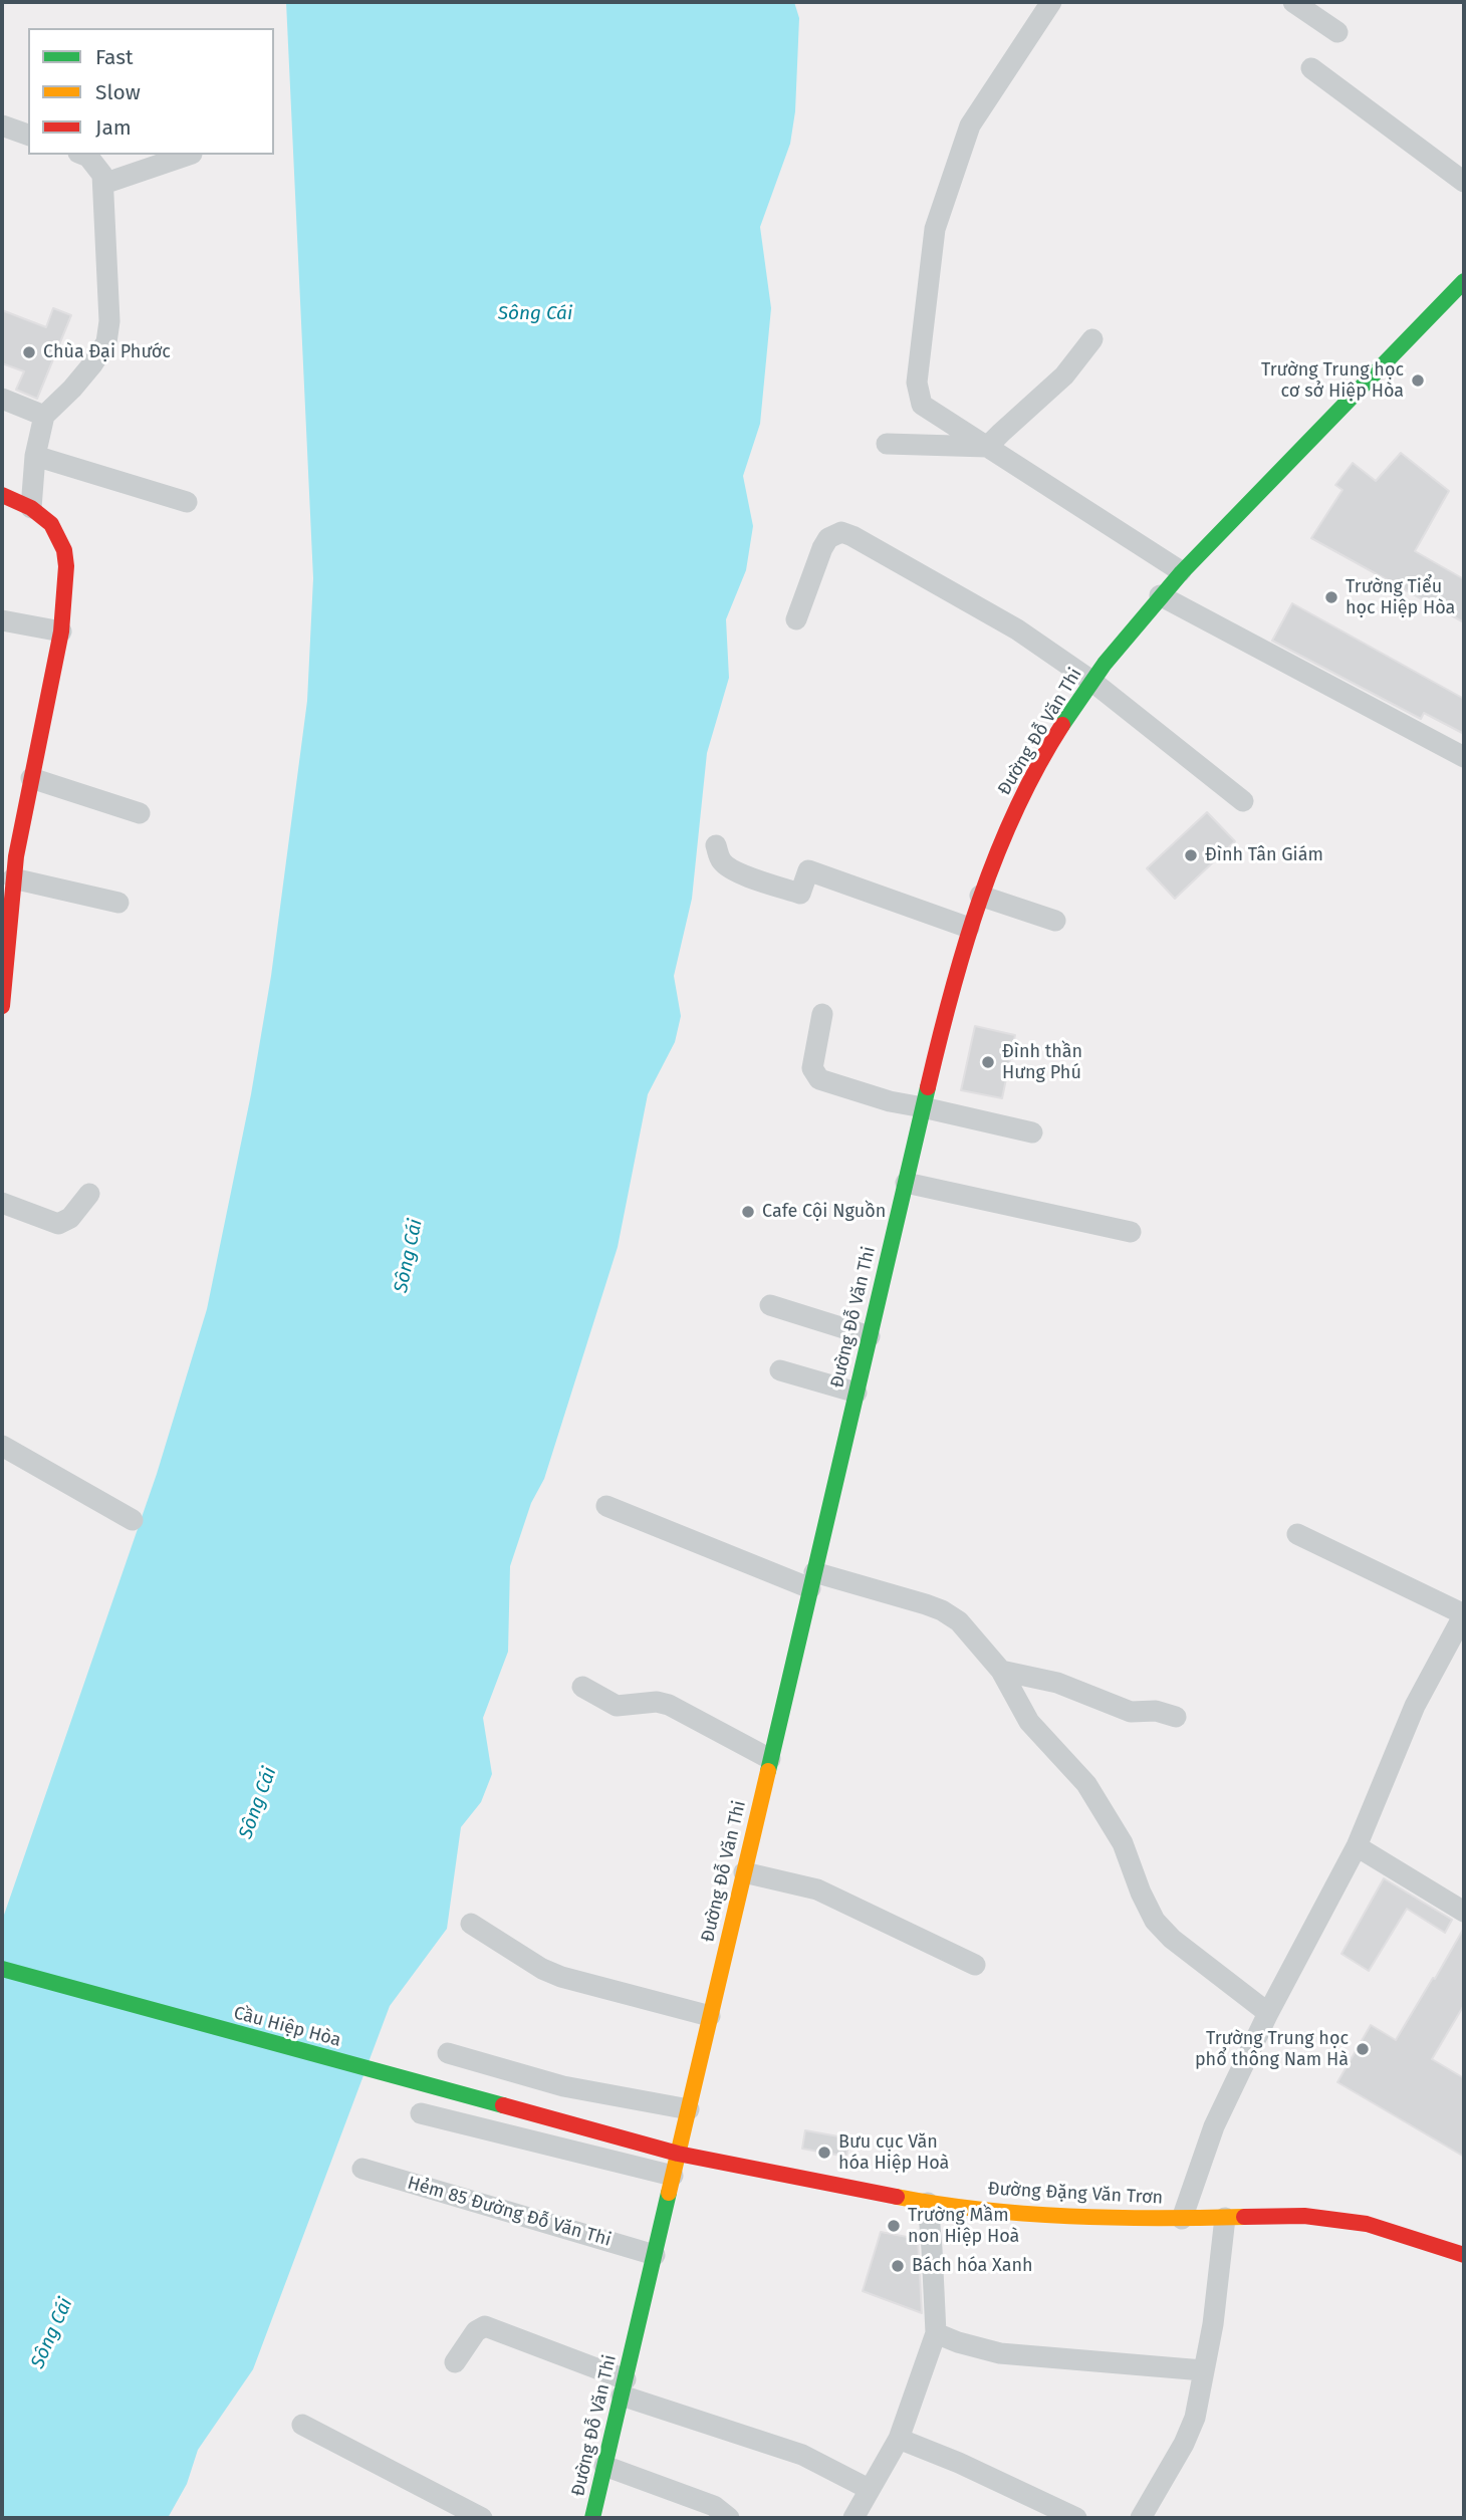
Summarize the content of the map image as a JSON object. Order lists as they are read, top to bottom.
{
  "streets": {
    "street": [
      "Đường Đỗ Văn Thi",
      "Cầu Hiệp Hòa",
      "Đường Đặng Văn Trơn",
      "Hẻm 85 Đường Đỗ Văn Thi"
    ]
  },
  "crossings": [
    ["Đường Đỗ Văn Thi", "Đường Đặng Văn Trơn"],
    ["Đường Đỗ Văn Thi", "Hẻm 85 Đường Đỗ Văn Thi"],
    ["Cầu Hiệp Hòa", "Đường Đặng Văn Trơn"]
  ],
  "water": ["Sông Cái"],
  "places": [
    "Chùa Đại Phước",
    "Trường Trung học cơ sở Hiệp Hòa",
    "Trường Tiểu học Hiệp Hòa",
    "Đình Tân Giám",
    "Đình thần Hưng Phú",
    "Cafe Cội Nguồn",
    "Trường Trung học phổ thông Nam Hà",
    "Bưu cục Văn hóa Hiệp Hoà",
    "Trường Mầm non Hiệp Hoà",
    "Bách hóa Xanh"
  ],
  "legend": ["Fast", "Slow", "Jam"]
}
